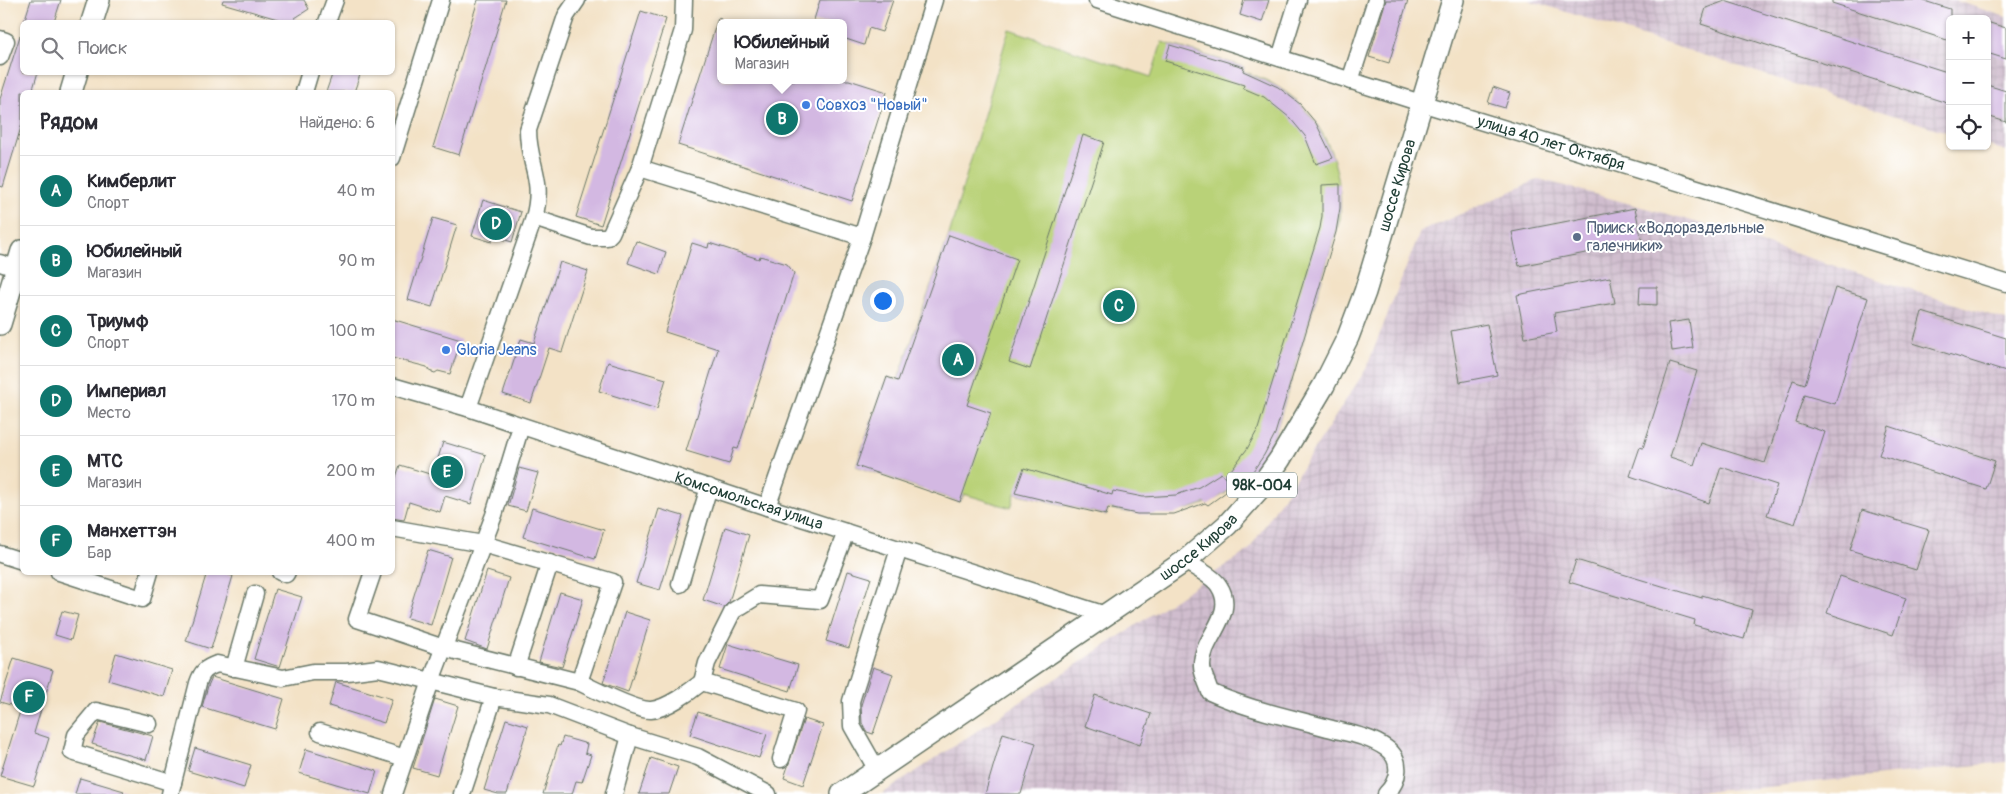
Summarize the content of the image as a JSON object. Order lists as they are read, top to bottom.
{
  "streets": {
    "main road": ["шоссе Кирова", "98К-004"],
    "street": ["улица 40 лет Октября", "Комсомольская улица"]
  },
  "crossings": [
    ["улица 40 лет Октября", "шоссе Кирова"],
    ["шоссе Кирова", "Комсомольская улица"]
  ],
  "places": ["Совхоз \"Новый\"", "Прииск «Водораздельные галечники»", "Gloria Jeans"],
  "page": {
    "map_buttons": ["+", "−"],
    "popup": ["Юбилейный", "Магазин"],
    "search": "Поиск",
    "heading": ["Рядом", "Найдено: 6"],
    "pins": [
      "B",
      "D",
      "C",
      "A",
      "E",
      "F"
    ],
    "list": [
      {
        "mark": "A",
        "name": "Кимберлит",
        "note": "Спорт",
        "value": "40 m"
      },
      {
        "mark": "B",
        "name": "Юбилейный",
        "note": "Магазин",
        "value": "90 m"
      },
      {
        "mark": "C",
        "name": "Триумф",
        "note": "Спорт",
        "value": "100 m"
      },
      {
        "mark": "D",
        "name": "Империал",
        "note": "Место",
        "value": "170 m"
      },
      {
        "mark": "E",
        "name": "МТС",
        "note": "Магазин",
        "value": "200 m"
      },
      {
        "mark": "F",
        "name": "Манхеттэн",
        "note": "Бар",
        "value": "400 m"
      }
    ]
  }
}
